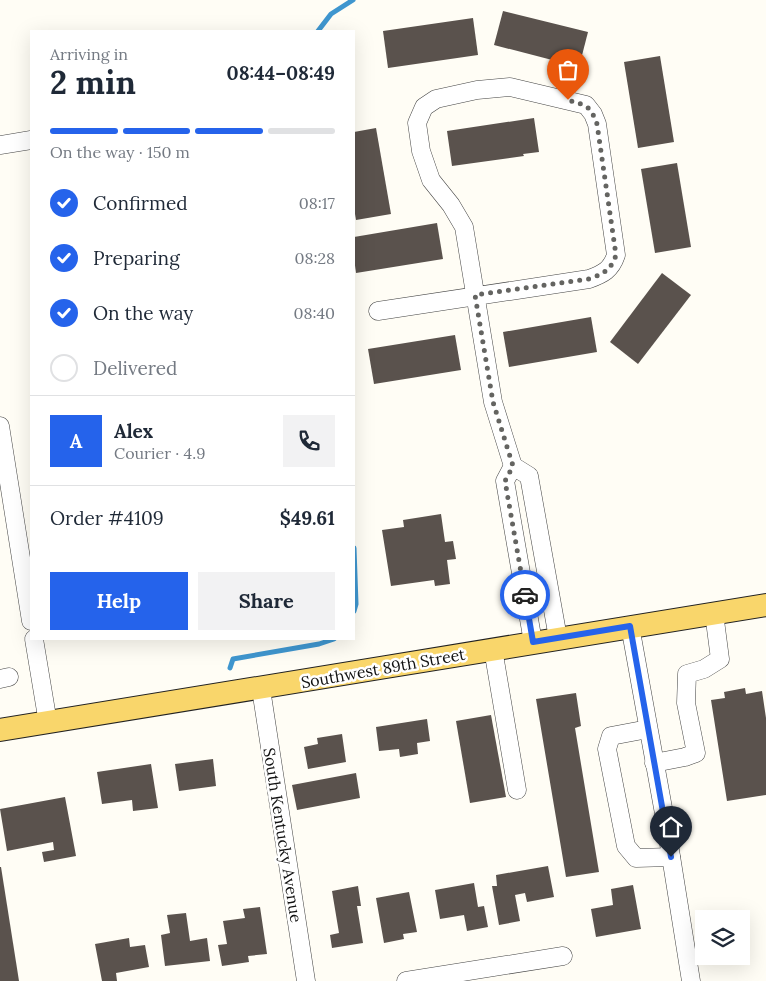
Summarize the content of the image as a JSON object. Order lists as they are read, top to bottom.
{
  "streets": {
    "main road": ["Southwest 89th Street"],
    "street": ["South Kentucky Avenue"]
  },
  "crossings": [
    ["Southwest 89th Street", "South Kentucky Avenue"]
  ],
  "page": {
    "heading": ["2 min", "Arriving in", "08:44–08:49"],
    "panel": [
      "Alex",
      "Courier · 4.9",
      "Order #4109",
      "$49.61"
    ],
    "bar": "On the way · 150 m",
    "list": [
      ["Confirmed", "08:17"],
      ["Preparing", "08:28"],
      ["On the way", "08:40"],
      "Delivered"
    ],
    "round": "A",
    "buttons": ["Help", "Share"]
  }
}
